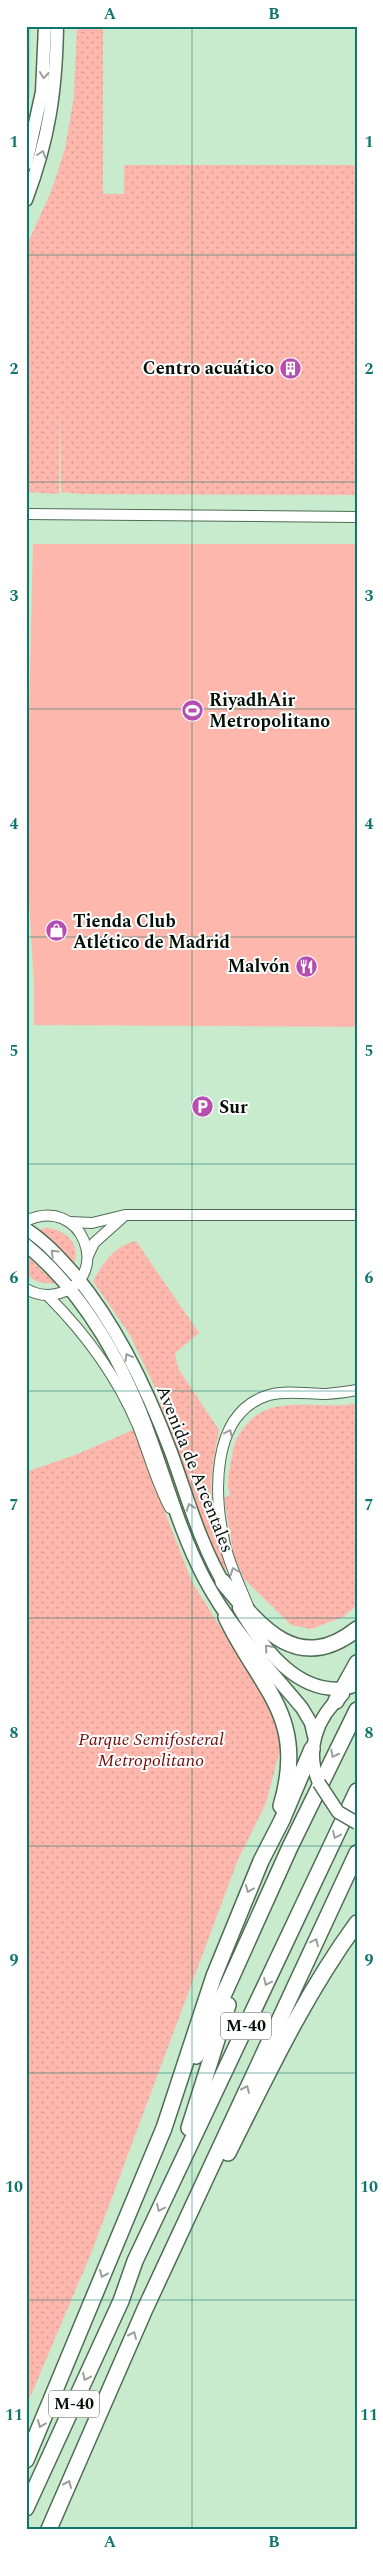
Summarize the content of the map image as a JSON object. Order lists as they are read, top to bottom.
{
  "streets": {
    "highway": ["M-40"],
    "main road": ["Avenida de Arcentales"]
  },
  "parks": ["Parque Semifosteral Metropolitano"],
  "places": {
    "building": ["Centro acuático"],
    "sports": ["RiyadhAir Metropolitano"],
    "shop": ["Tienda Club Atlético de Madrid"],
    "restaurant": ["Malvón"],
    "parking": ["Sur"]
  },
  "grid": {
    "columns": ["A", "B"],
    "rows": [
      "1",
      "2",
      "3",
      "4",
      "5",
      "6",
      "7",
      "8",
      "9",
      "10",
      "11"
    ]
  }
}
